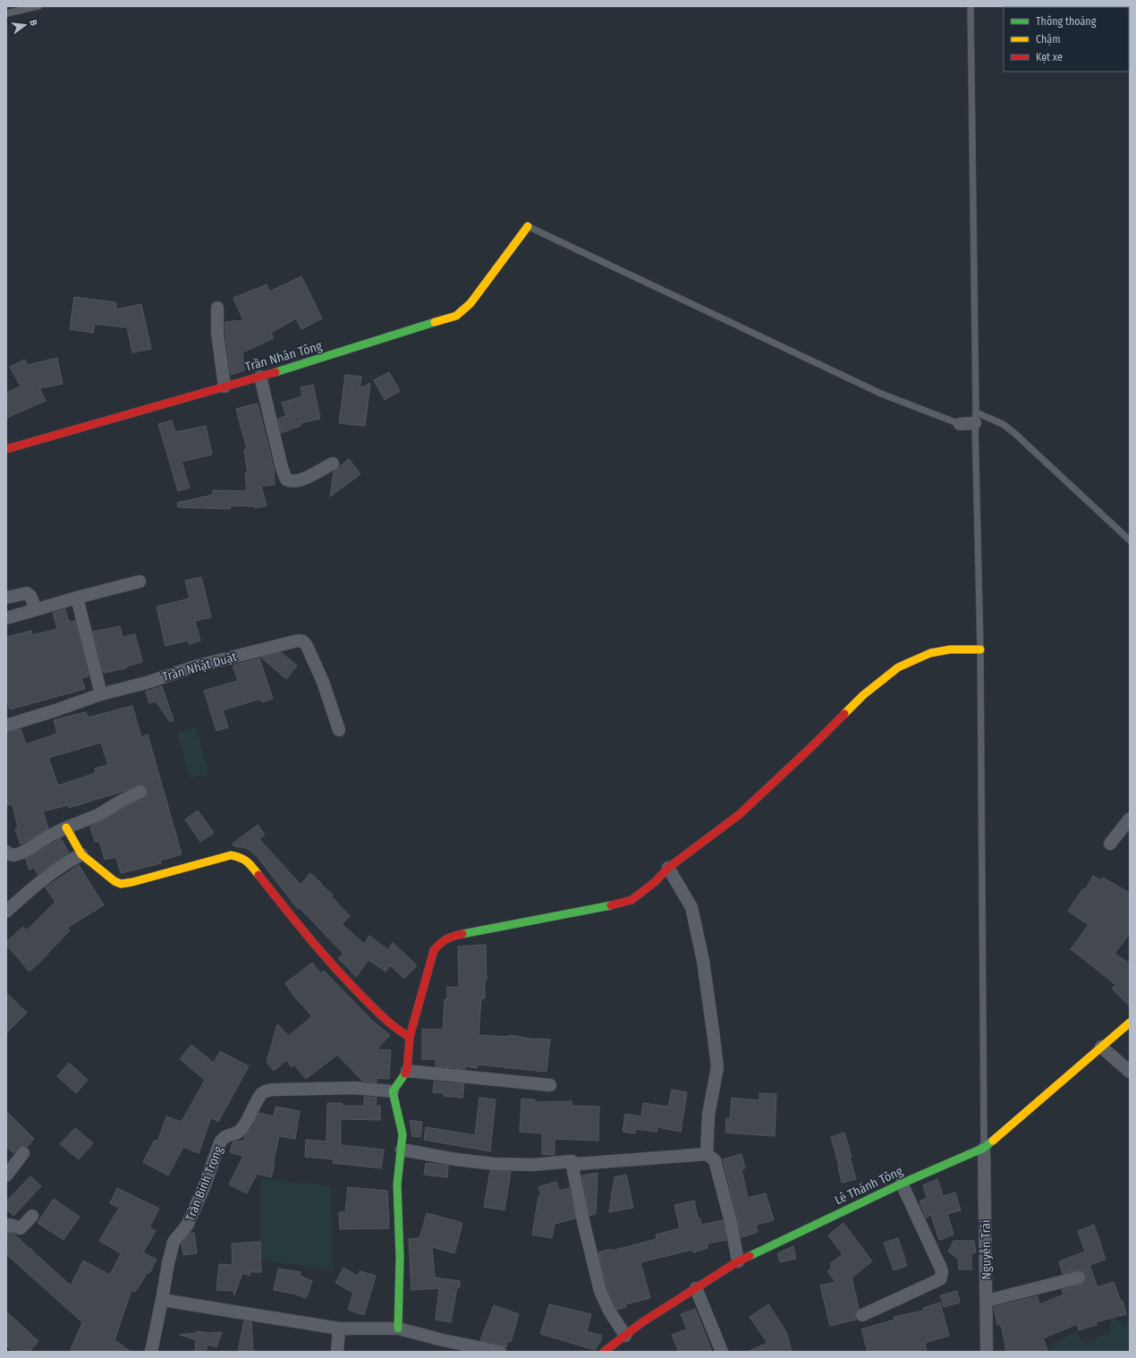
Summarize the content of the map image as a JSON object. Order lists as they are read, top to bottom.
{
  "streets": {
    "street": [
      "Trần Nhân Tông",
      "Trần Nhật Duật",
      "Trần Bình Trọng",
      "Lê Thánh Tông",
      "Nguyễn Trãi"
    ]
  },
  "crossings": [
    ["Lê Thánh Tông", "Nguyễn Trãi"]
  ],
  "legend": ["Thông thoáng", "Chậm", "Kẹt xe"],
  "north": "right"
}
